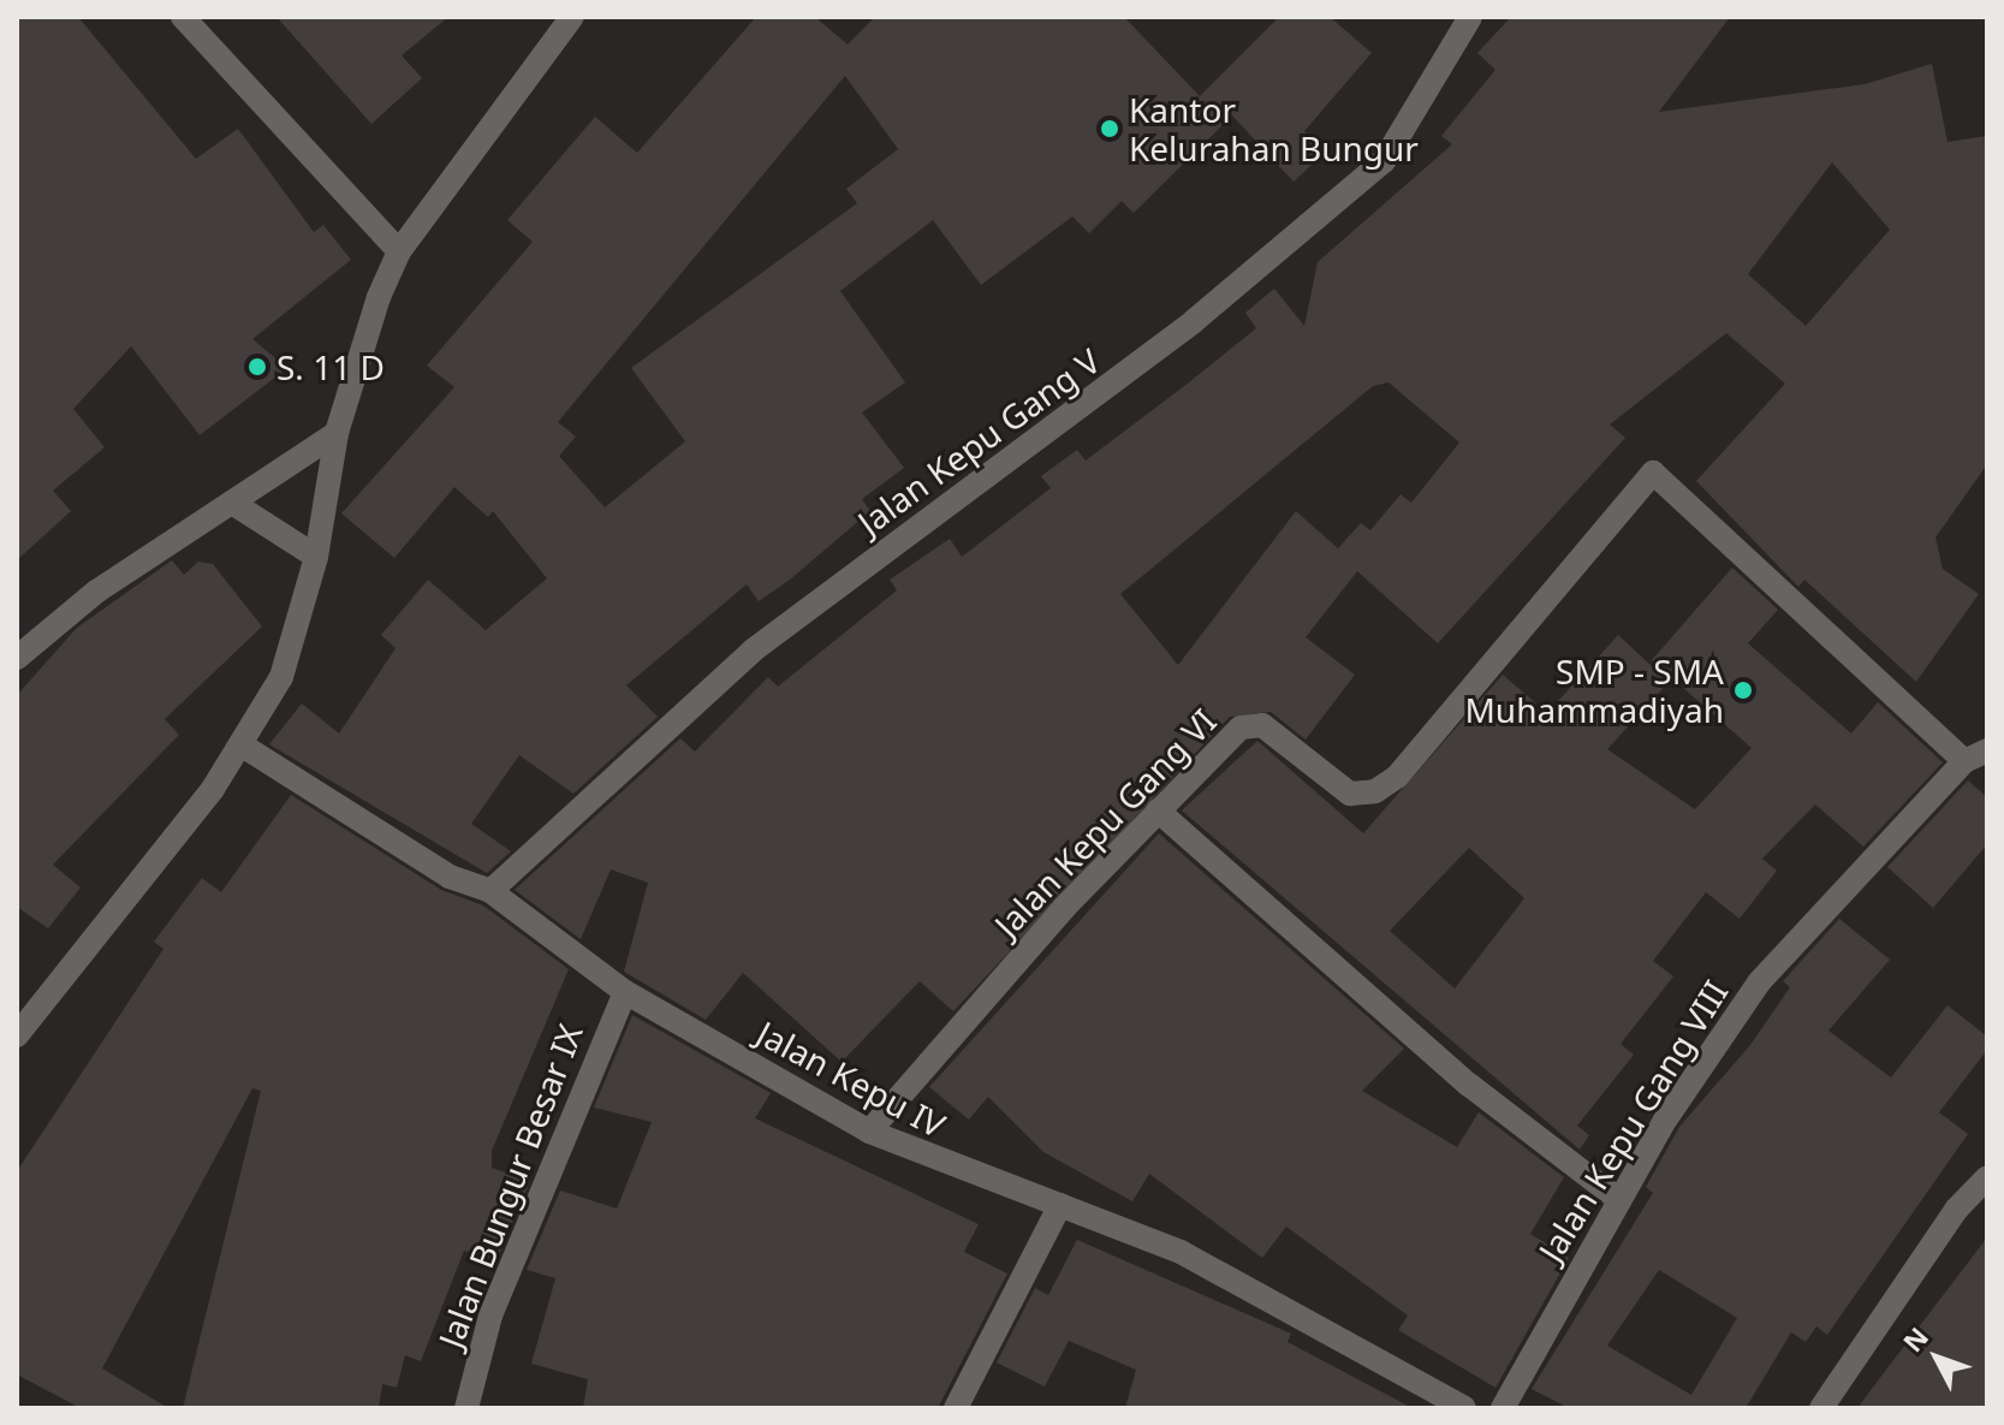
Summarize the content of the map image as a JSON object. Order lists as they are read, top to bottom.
{
  "streets": {
    "street": [
      "Jalan Kepu Gang V",
      "Jalan Kepu Gang VI",
      "Jalan Kepu IV",
      "Jalan Kepu Gang VIII",
      "Jalan Bungur Besar IX"
    ]
  },
  "crossings": [
    ["Jalan Kepu Gang V", "Jalan Kepu IV"],
    ["Jalan Kepu Gang VI", "Jalan Kepu IV"],
    ["Jalan Kepu Gang VI", "Jalan Kepu Gang VIII"],
    ["Jalan Kepu IV", "Jalan Bungur Besar IX"]
  ],
  "places": ["Kantor Kelurahan Bungur", "S. 11 D", "SMP - SMA Muhammadiyah"],
  "north": "top left"
}
